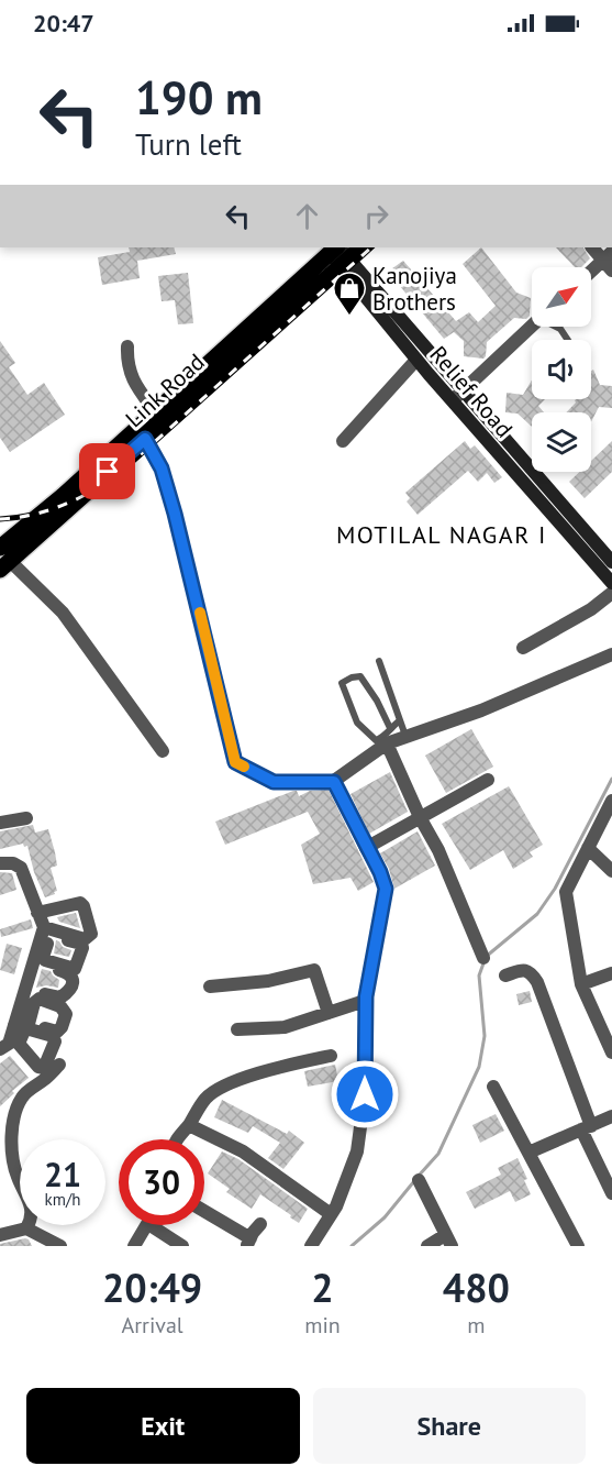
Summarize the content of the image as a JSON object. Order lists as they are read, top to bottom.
{
  "streets": {
    "main road": ["Link Road"],
    "street": ["Relief Road"]
  },
  "crossings": [
    ["Link Road", "Relief Road"]
  ],
  "districts": ["MOTILAL NAGAR I"],
  "places": {
    "shop": ["Kanojiya Brothers"]
  },
  "north": "top right",
  "page": {
    "status": "20:47",
    "turn": ["190 m", "Turn left"],
    "speed": "21 km/h",
    "limit": "30",
    "eta": [
      "20:49",
      "Arrival",
      "2",
      "min",
      "480",
      "m"
    ],
    "buttons": ["Exit", "Share"]
  }
}
